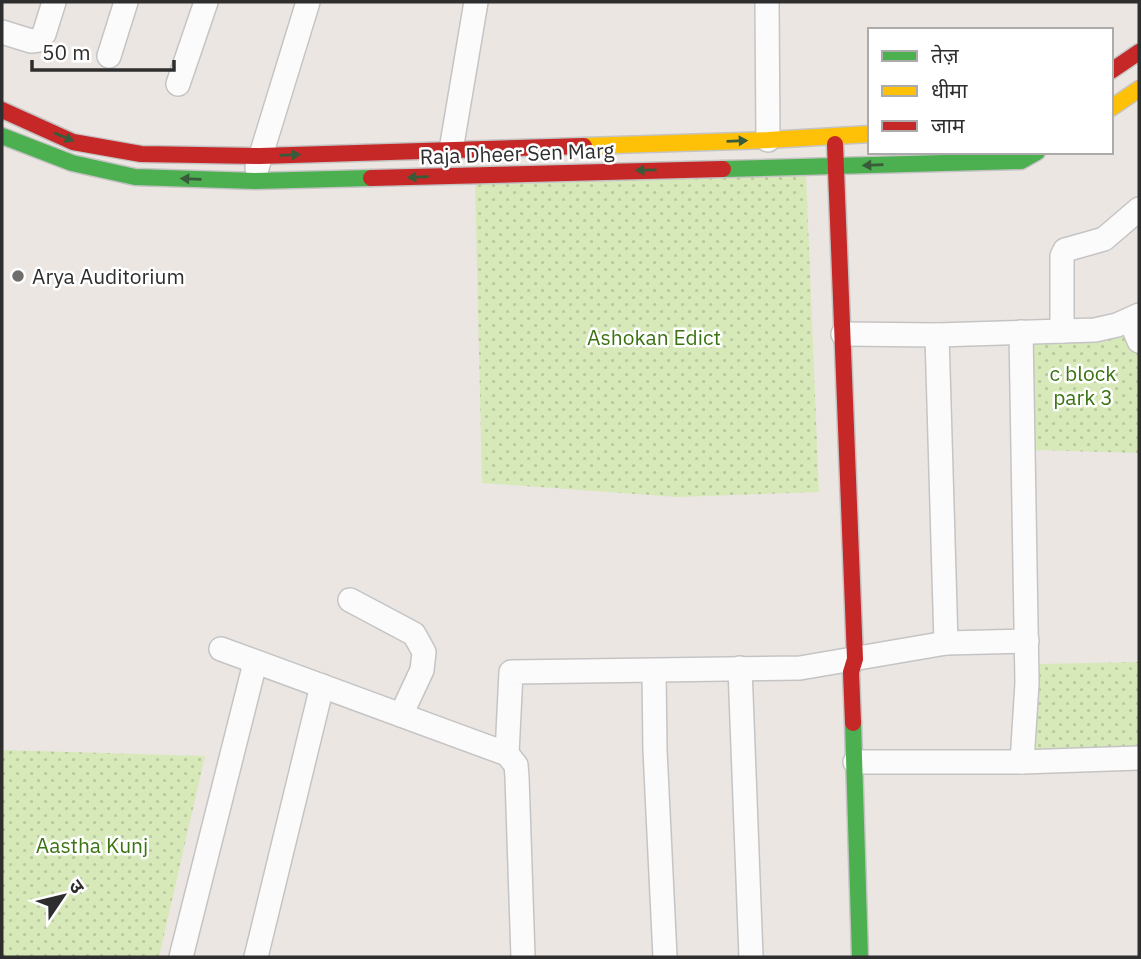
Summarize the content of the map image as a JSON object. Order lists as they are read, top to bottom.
{
  "streets": {
    "street": ["Raja Dheer Sen Marg"]
  },
  "parks": ["Ashokan Edict", "c block park 3", "Aastha Kunj"],
  "places": ["Arya Auditorium"],
  "legend": ["तेज़", "धीमा", "जाम"],
  "scale_bar": "50 m",
  "north": "top right"
}
